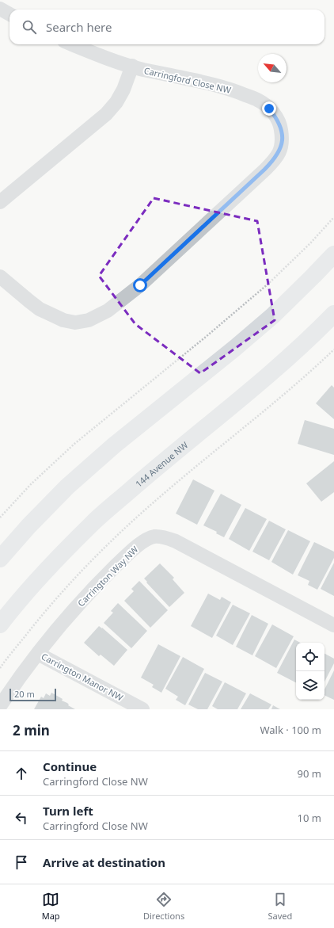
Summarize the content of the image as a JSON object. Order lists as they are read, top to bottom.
{
  "streets": {
    "main road": ["144 Avenue NW"],
    "street": ["Carringford Close NW", "Carrington Way NW", "Carrington Manor NW"]
  },
  "crossings": [
    ["Carrington Way NW", "Carrington Manor NW"]
  ],
  "scale_bar": "20 m",
  "north": "top left",
  "page": {
    "search": "Search here",
    "scale": "20 m",
    "heading": ["2 min", "Walk · 100 m"],
    "list": [
      ["Continue", "Carringford Close NW", "90 m"],
      ["Turn left", "Carringford Close NW", "10 m"],
      "Arrive at destination"
    ],
    "nav": ["Map", "Directions", "Saved"]
  }
}
